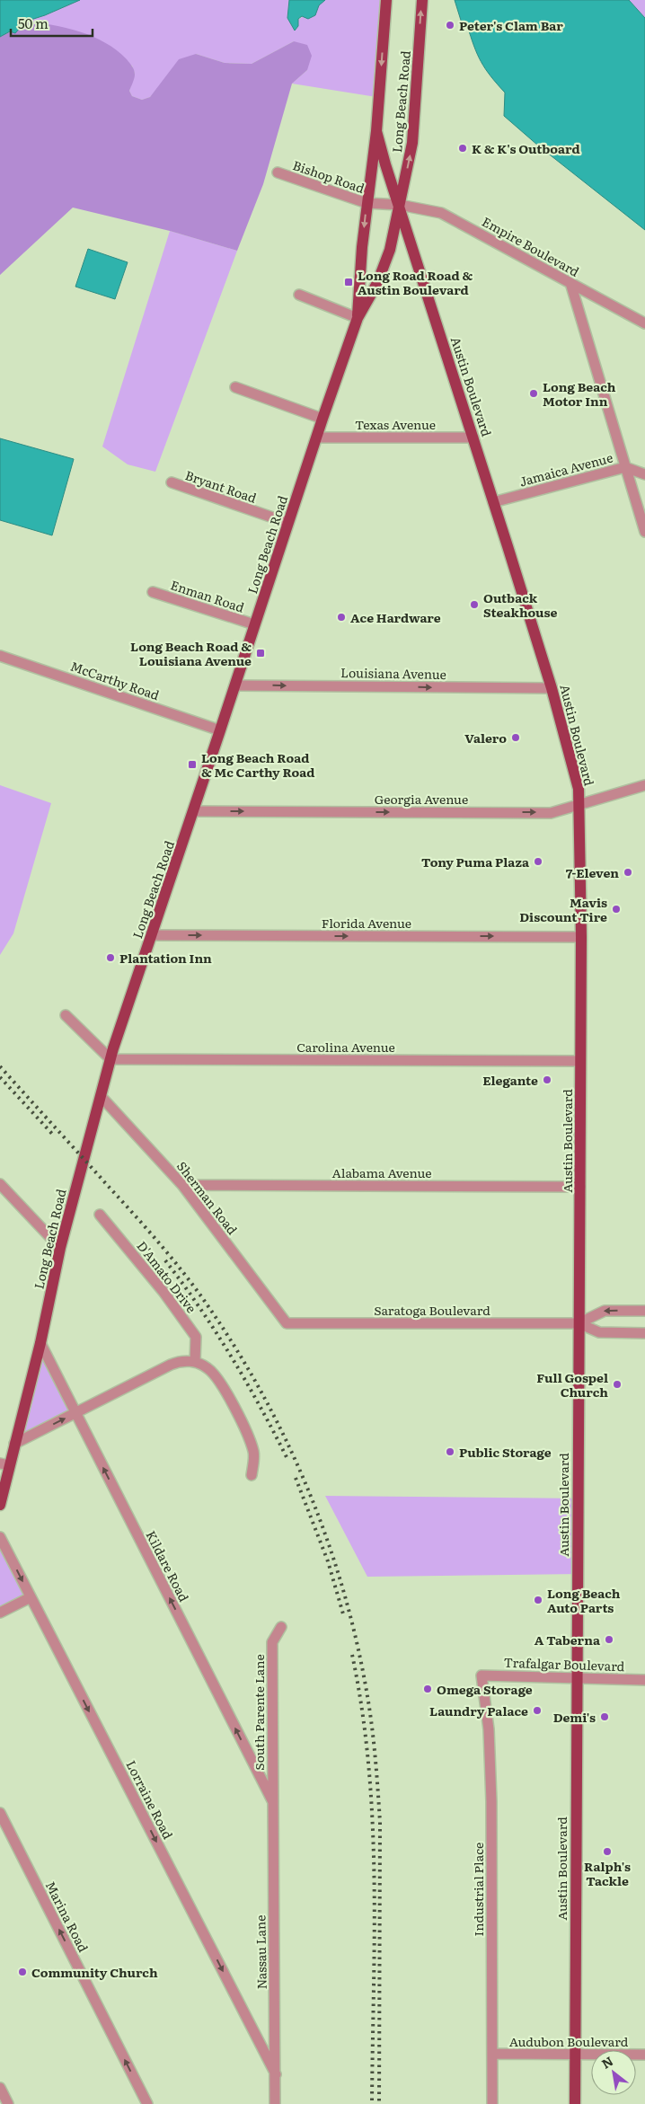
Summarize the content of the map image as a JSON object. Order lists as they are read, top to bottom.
{
  "streets": {
    "main road": ["Long Beach Road", "Austin Boulevard"],
    "street": [
      "Bishop Road",
      "Empire Boulevard",
      "Texas Avenue",
      "Jamaica Avenue",
      "Bryant Road",
      "Enman Road",
      "Louisiana Avenue",
      "McCarthy Road",
      "Georgia Avenue",
      "Florida Avenue",
      "Carolina Avenue",
      "Alabama Avenue",
      "Sherman Road",
      "D'Amato Drive",
      "Saratoga Boulevard",
      "Kildare Road",
      "Trafalgar Boulevard",
      "South Parente Lane",
      "Lorraine Road",
      "Industrial Place",
      "Marina Road",
      "Nassau Lane",
      "Audubon Boulevard"
    ]
  },
  "crossings": [
    ["Long Beach Road", "Bishop Road"],
    ["Long Beach Road", "Empire Boulevard"],
    ["Long Beach Road", "Austin Boulevard"],
    ["Long Beach Road", "Texas Avenue"],
    ["Long Beach Road", "Bryant Road"],
    ["Long Beach Road", "Enman Road"],
    ["Long Beach Road", "Louisiana Avenue"],
    ["Long Beach Road", "McCarthy Road"],
    ["Long Beach Road", "Georgia Avenue"],
    ["Long Beach Road", "Florida Avenue"],
    ["Long Beach Road", "Carolina Avenue"],
    ["Long Beach Road", "Sherman Road"],
    ["Long Beach Road", "Kildare Road"],
    ["Bishop Road", "Empire Boulevard"],
    ["Bishop Road", "Austin Boulevard"],
    ["Empire Boulevard", "Austin Boulevard"],
    ["Austin Boulevard", "Texas Avenue"],
    ["Austin Boulevard", "Jamaica Avenue"],
    ["Austin Boulevard", "Louisiana Avenue"],
    ["Austin Boulevard", "Georgia Avenue"],
    ["Austin Boulevard", "Florida Avenue"],
    ["Austin Boulevard", "Carolina Avenue"],
    ["Austin Boulevard", "Alabama Avenue"],
    ["Austin Boulevard", "Saratoga Boulevard"],
    ["Austin Boulevard", "Trafalgar Boulevard"],
    ["Austin Boulevard", "Audubon Boulevard"],
    ["Alabama Avenue", "Sherman Road"],
    ["Sherman Road", "Saratoga Boulevard"],
    ["Kildare Road", "South Parente Lane"],
    ["Kildare Road", "Nassau Lane"],
    ["Trafalgar Boulevard", "Industrial Place"],
    ["South Parente Lane", "Nassau Lane"],
    ["Lorraine Road", "Nassau Lane"],
    ["Industrial Place", "Audubon Boulevard"]
  ],
  "one_way": [
    "Louisiana Avenue",
    "Georgia Avenue",
    "Florida Avenue",
    "Kildare Road",
    "Lorraine Road",
    "Marina Road"
  ],
  "places": {
    "other": [
      "Peter's Clam Bar",
      "K & K's Outboard",
      "Long Beach Motor Inn",
      "Outback Steakhouse",
      "Ace Hardware",
      "Valero",
      "Tony Puma Plaza",
      "7-Eleven",
      "Mavis Discount Tire",
      "Plantation Inn",
      "Elegante",
      "Full Gospel Church",
      "Public Storage",
      "Long Beach Auto Parts",
      "A Taberna",
      "Omega Storage",
      "Laundry Palace",
      "Demi's",
      "Ralph's Tackle",
      "Community Church"
    ],
    "transit": ["Long Road Road & Austin Boulevard", "Long Beach Road & Louisiana Avenue", "Long Beach Road & Mc Carthy Road"]
  },
  "scale_bar": "50 m",
  "north": "top left"
}
